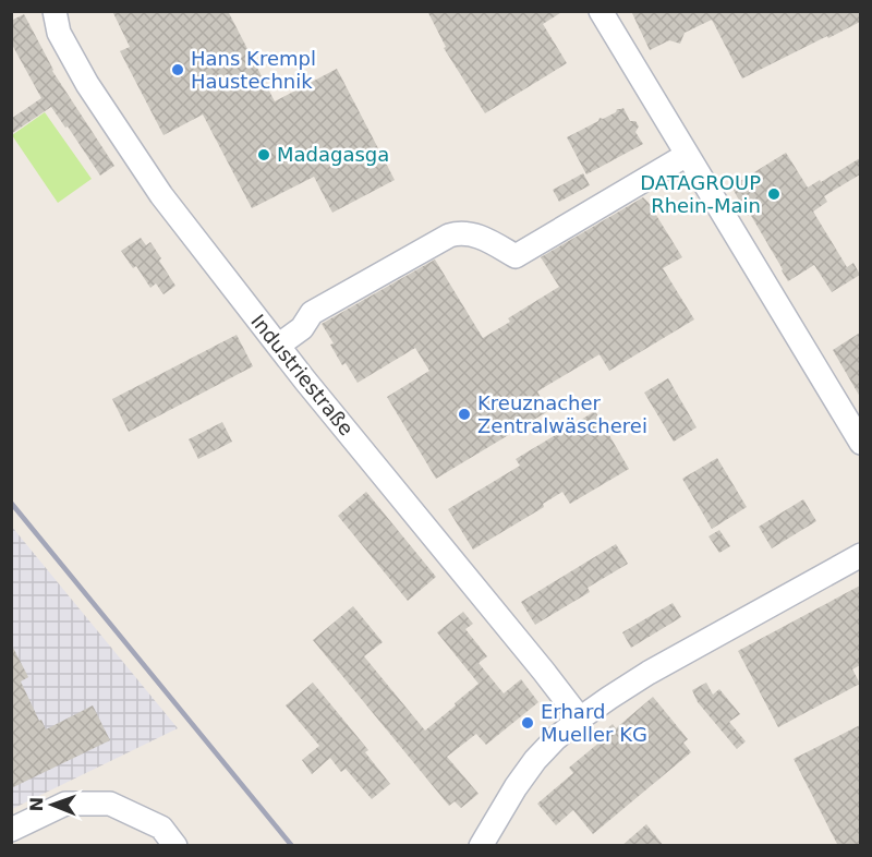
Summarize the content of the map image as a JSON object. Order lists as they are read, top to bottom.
{
  "streets": {
    "street": ["Industriestraße"]
  },
  "places": [
    "Hans Krempl Haustechnik",
    "Madagasga",
    "DATAGROUP Rhein-Main",
    "Kreuznacher Zentralwäscherei",
    "Erhard Mueller KG"
  ],
  "north": "left"
}
